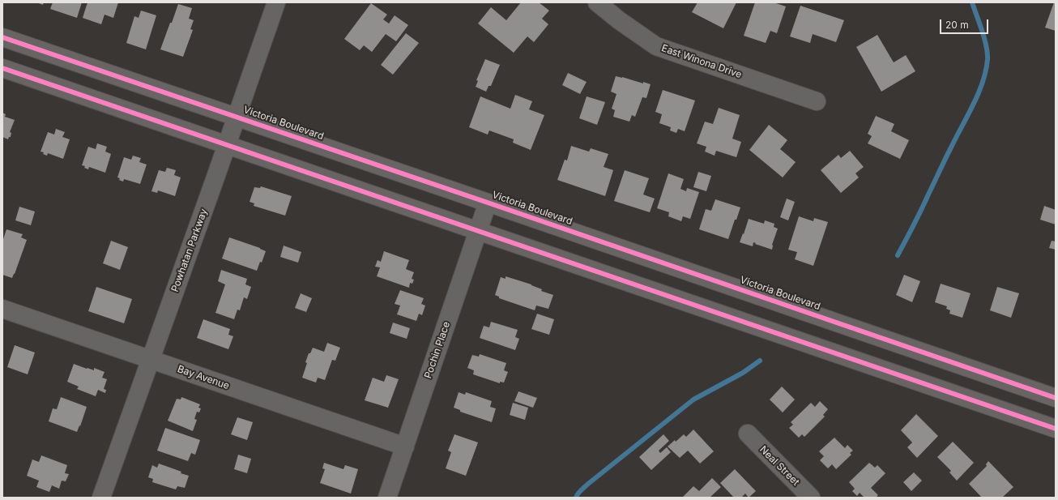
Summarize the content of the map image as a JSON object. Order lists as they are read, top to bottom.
{
  "streets": {
    "main road": [
      "East Winona Drive",
      "Victoria Boulevard",
      "Powhatan Parkway",
      "Pochin Place",
      "Bay Avenue",
      "Neal Street"
    ]
  },
  "crossings": [
    ["Victoria Boulevard", "Powhatan Parkway"],
    ["Victoria Boulevard", "Pochin Place"],
    ["Powhatan Parkway", "Bay Avenue"],
    ["Pochin Place", "Bay Avenue"]
  ],
  "scale_bar": "20 m"
}
